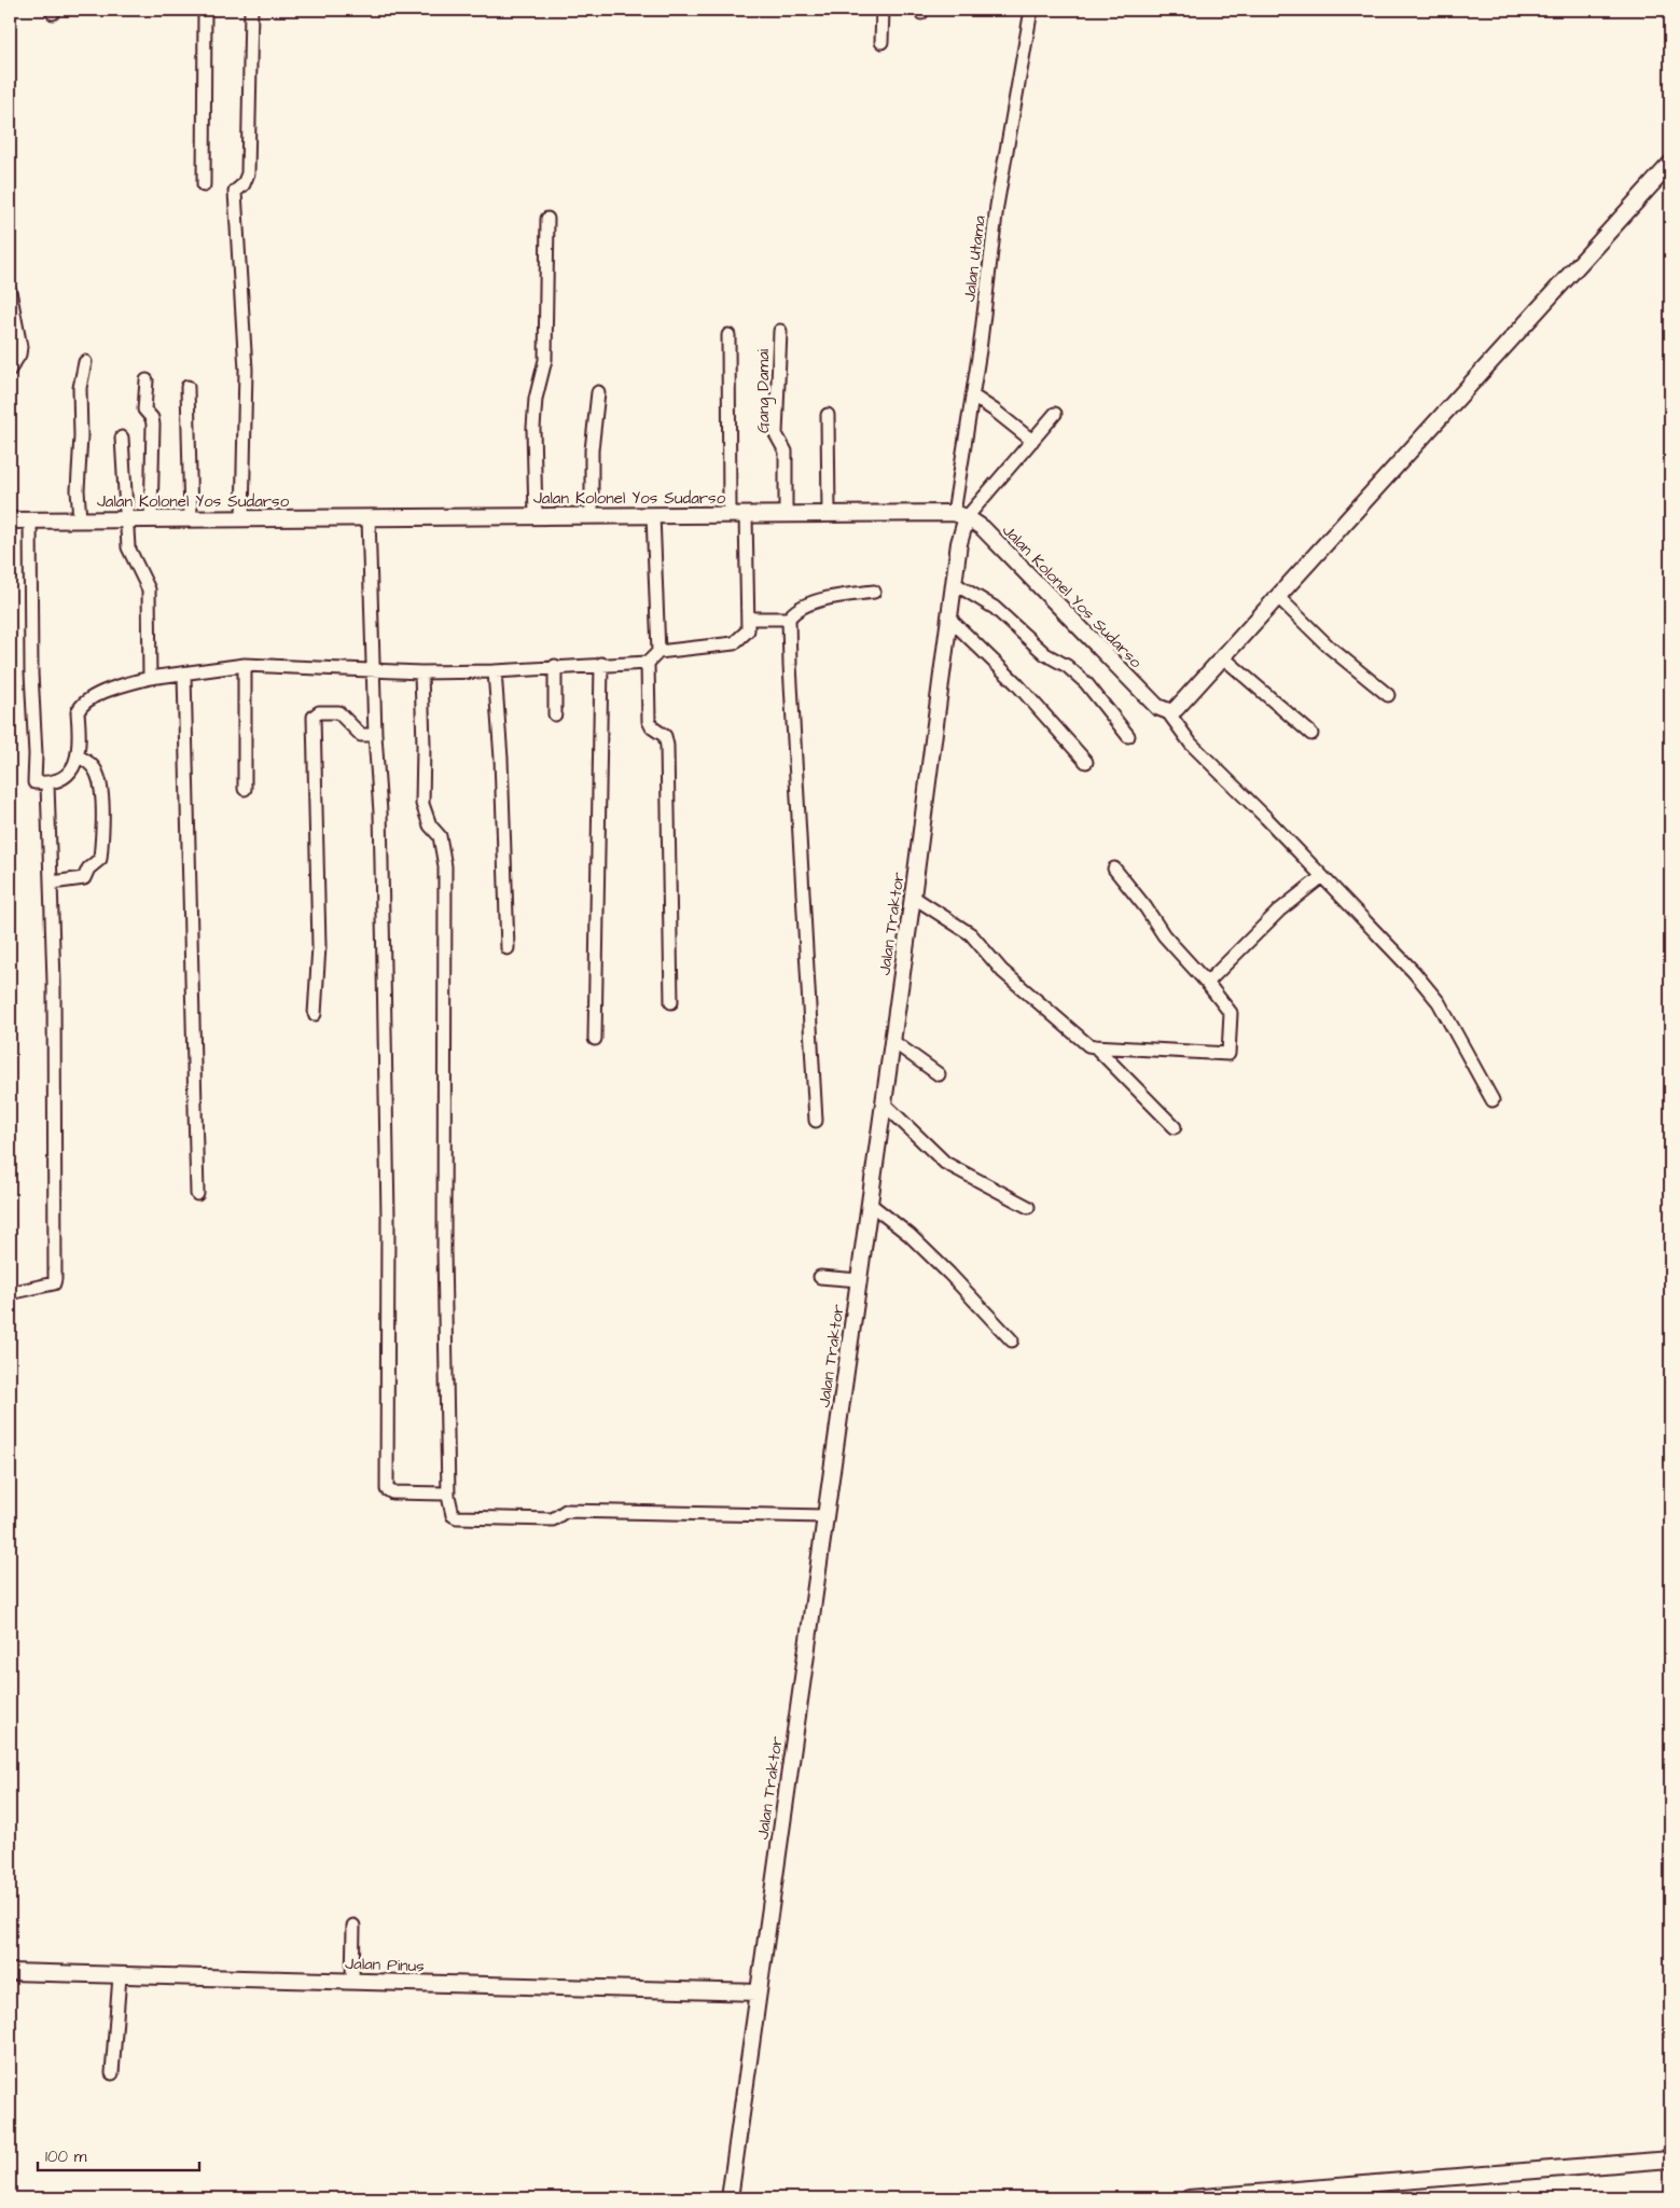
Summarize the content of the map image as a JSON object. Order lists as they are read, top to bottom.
{
  "streets": {
    "street": [
      "Jalan Utama",
      "Gang Damai",
      "Jalan Kolonel Yos Sudarso",
      "Jalan Traktor",
      "Jalan Pinus"
    ]
  },
  "crossings": [
    ["Jalan Utama", "Jalan Kolonel Yos Sudarso"],
    ["Jalan Utama", "Jalan Traktor"],
    ["Gang Damai", "Jalan Kolonel Yos Sudarso"],
    ["Jalan Kolonel Yos Sudarso", "Jalan Traktor"],
    ["Jalan Traktor", "Jalan Pinus"]
  ],
  "scale_bar": "100 m"
}
